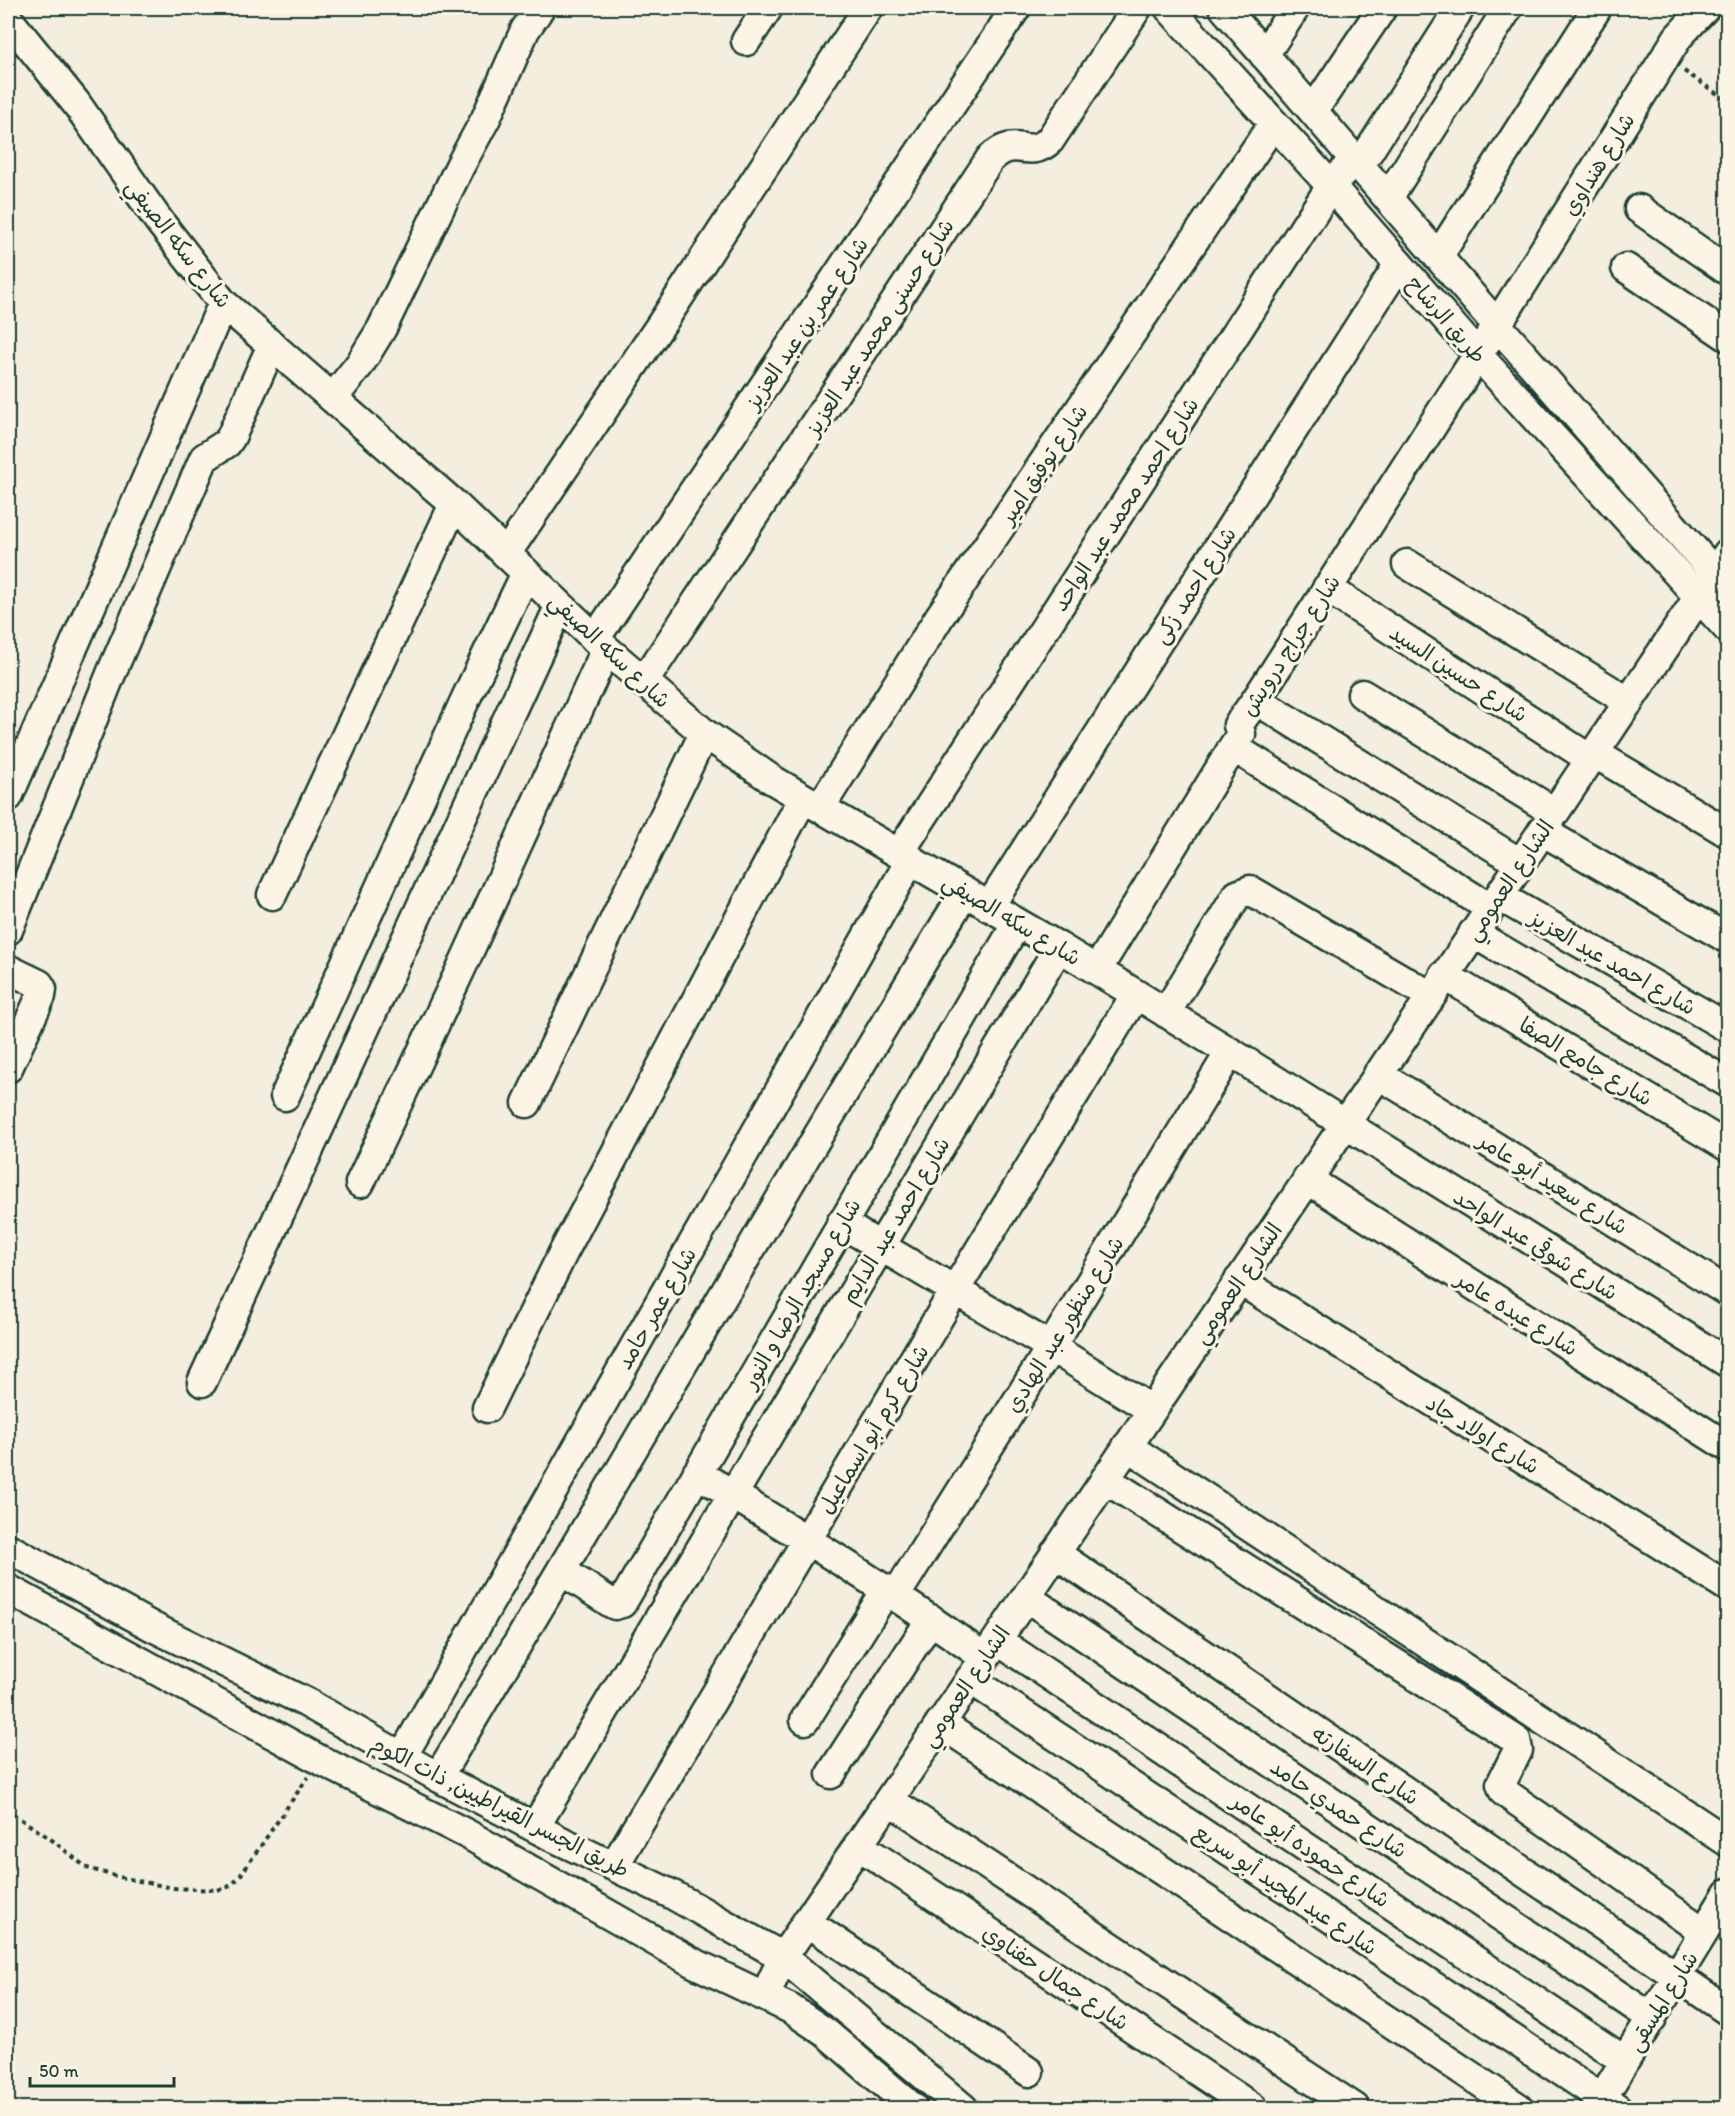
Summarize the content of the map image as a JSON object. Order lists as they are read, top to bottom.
{
  "streets": {
    "street": [
      "شارع هنداوي",
      "شارع سكه الصيفي",
      "طريق الرشاح",
      "شارع عمر بن عبد العزيز",
      "شارع حسنى محمد عبد العزيز",
      "شارع توفيق امير",
      "شارع احمد محمد عبد الواحد",
      "شارع احمد زكى",
      "شارع جراج درويش",
      "شارع حسين السيد",
      "الشارع العمومي",
      "شارع احمد عبد العزيز",
      "شارع جامع الصفا",
      "شارع سعيد أبو عامر",
      "شارع احمد عبد الدايم",
      "شارع شوقي عبد الواحد",
      "شارع مسجد الرضا و النور",
      "شارع عمر حامد",
      "شارع عبده عامر",
      "شارع منظور عبد الهادي",
      "شارع كرم أبو اسماعيل",
      "شارع اولاد جاد",
      "شارع السفارته",
      "طريق الجسر القيراطيين, ذات الكوم",
      "شارع حمدي حامد",
      "شارع حموده أبو عامر",
      "شارع عبد المجيد أبو سريع",
      "شارع جمال حفناوي",
      "شارع المسقى"
    ]
  },
  "crossings": [
    ["شارع هنداوي", "طريق الرشاح"],
    ["شارع هنداوي", "شارع جراج درويش"],
    ["شارع سكه الصيفي", "شارع عمر بن عبد العزيز"],
    ["شارع سكه الصيفي", "شارع حسنى محمد عبد العزيز"],
    ["شارع سكه الصيفي", "شارع توفيق امير"],
    ["شارع سكه الصيفي", "شارع احمد محمد عبد الواحد"],
    ["شارع سكه الصيفي", "شارع احمد زكى"],
    ["شارع سكه الصيفي", "شارع جراج درويش"],
    ["شارع سكه الصيفي", "الشارع العمومي"],
    ["شارع سكه الصيفي", "شارع جامع الصفا"],
    ["شارع سكه الصيفي", "شارع احمد عبد الدايم"],
    ["شارع سكه الصيفي", "شارع شوقي عبد الواحد"],
    ["شارع سكه الصيفي", "شارع مسجد الرضا و النور"],
    ["شارع سكه الصيفي", "شارع عمر حامد"],
    ["شارع سكه الصيفي", "شارع منظور عبد الهادي"],
    ["شارع سكه الصيفي", "شارع كرم أبو اسماعيل"],
    ["طريق الرشاح", "شارع توفيق امير"],
    ["طريق الرشاح", "شارع احمد محمد عبد الواحد"],
    ["طريق الرشاح", "شارع احمد زكى"],
    ["طريق الرشاح", "شارع جراج درويش"],
    ["طريق الرشاح", "الشارع العمومي"],
    ["شارع احمد محمد عبد الواحد", "شارع عمر حامد"],
    ["شارع جراج درويش", "شارع حسين السيد"],
    ["شارع جراج درويش", "شارع احمد عبد العزيز"],
    ["شارع حسين السيد", "الشارع العمومي"],
    ["الشارع العمومي", "شارع احمد عبد العزيز"],
    ["الشارع العمومي", "شارع جامع الصفا"],
    ["الشارع العمومي", "شارع سعيد أبو عامر"],
    ["الشارع العمومي", "شارع شوقي عبد الواحد"],
    ["الشارع العمومي", "شارع عبده عامر"],
    ["الشارع العمومي", "شارع اولاد جاد"],
    ["الشارع العمومي", "شارع السفارته"],
    ["الشارع العمومي", "طريق الجسر القيراطيين, ذات الكوم"],
    ["الشارع العمومي", "شارع حمدي حامد"],
    ["الشارع العمومي", "شارع حموده أبو عامر"],
    ["الشارع العمومي", "شارع عبد المجيد أبو سريع"],
    ["الشارع العمومي", "شارع جمال حفناوي"],
    ["شارع احمد عبد الدايم", "طريق الجسر القيراطيين, ذات الكوم"],
    ["شارع عمر حامد", "طريق الجسر القيراطيين, ذات الكوم"],
    ["شارع كرم أبو اسماعيل", "طريق الجسر القيراطيين, ذات الكوم"],
    ["شارع السفارته", "شارع المسقى"],
    ["شارع حمدي حامد", "شارع المسقى"],
    ["شارع حموده أبو عامر", "شارع عبد المجيد أبو سريع"],
    ["شارع حموده أبو عامر", "شارع المسقى"],
    ["شارع عبد المجيد أبو سريع", "شارع المسقى"]
  ],
  "scale_bar": "50 m"
}
